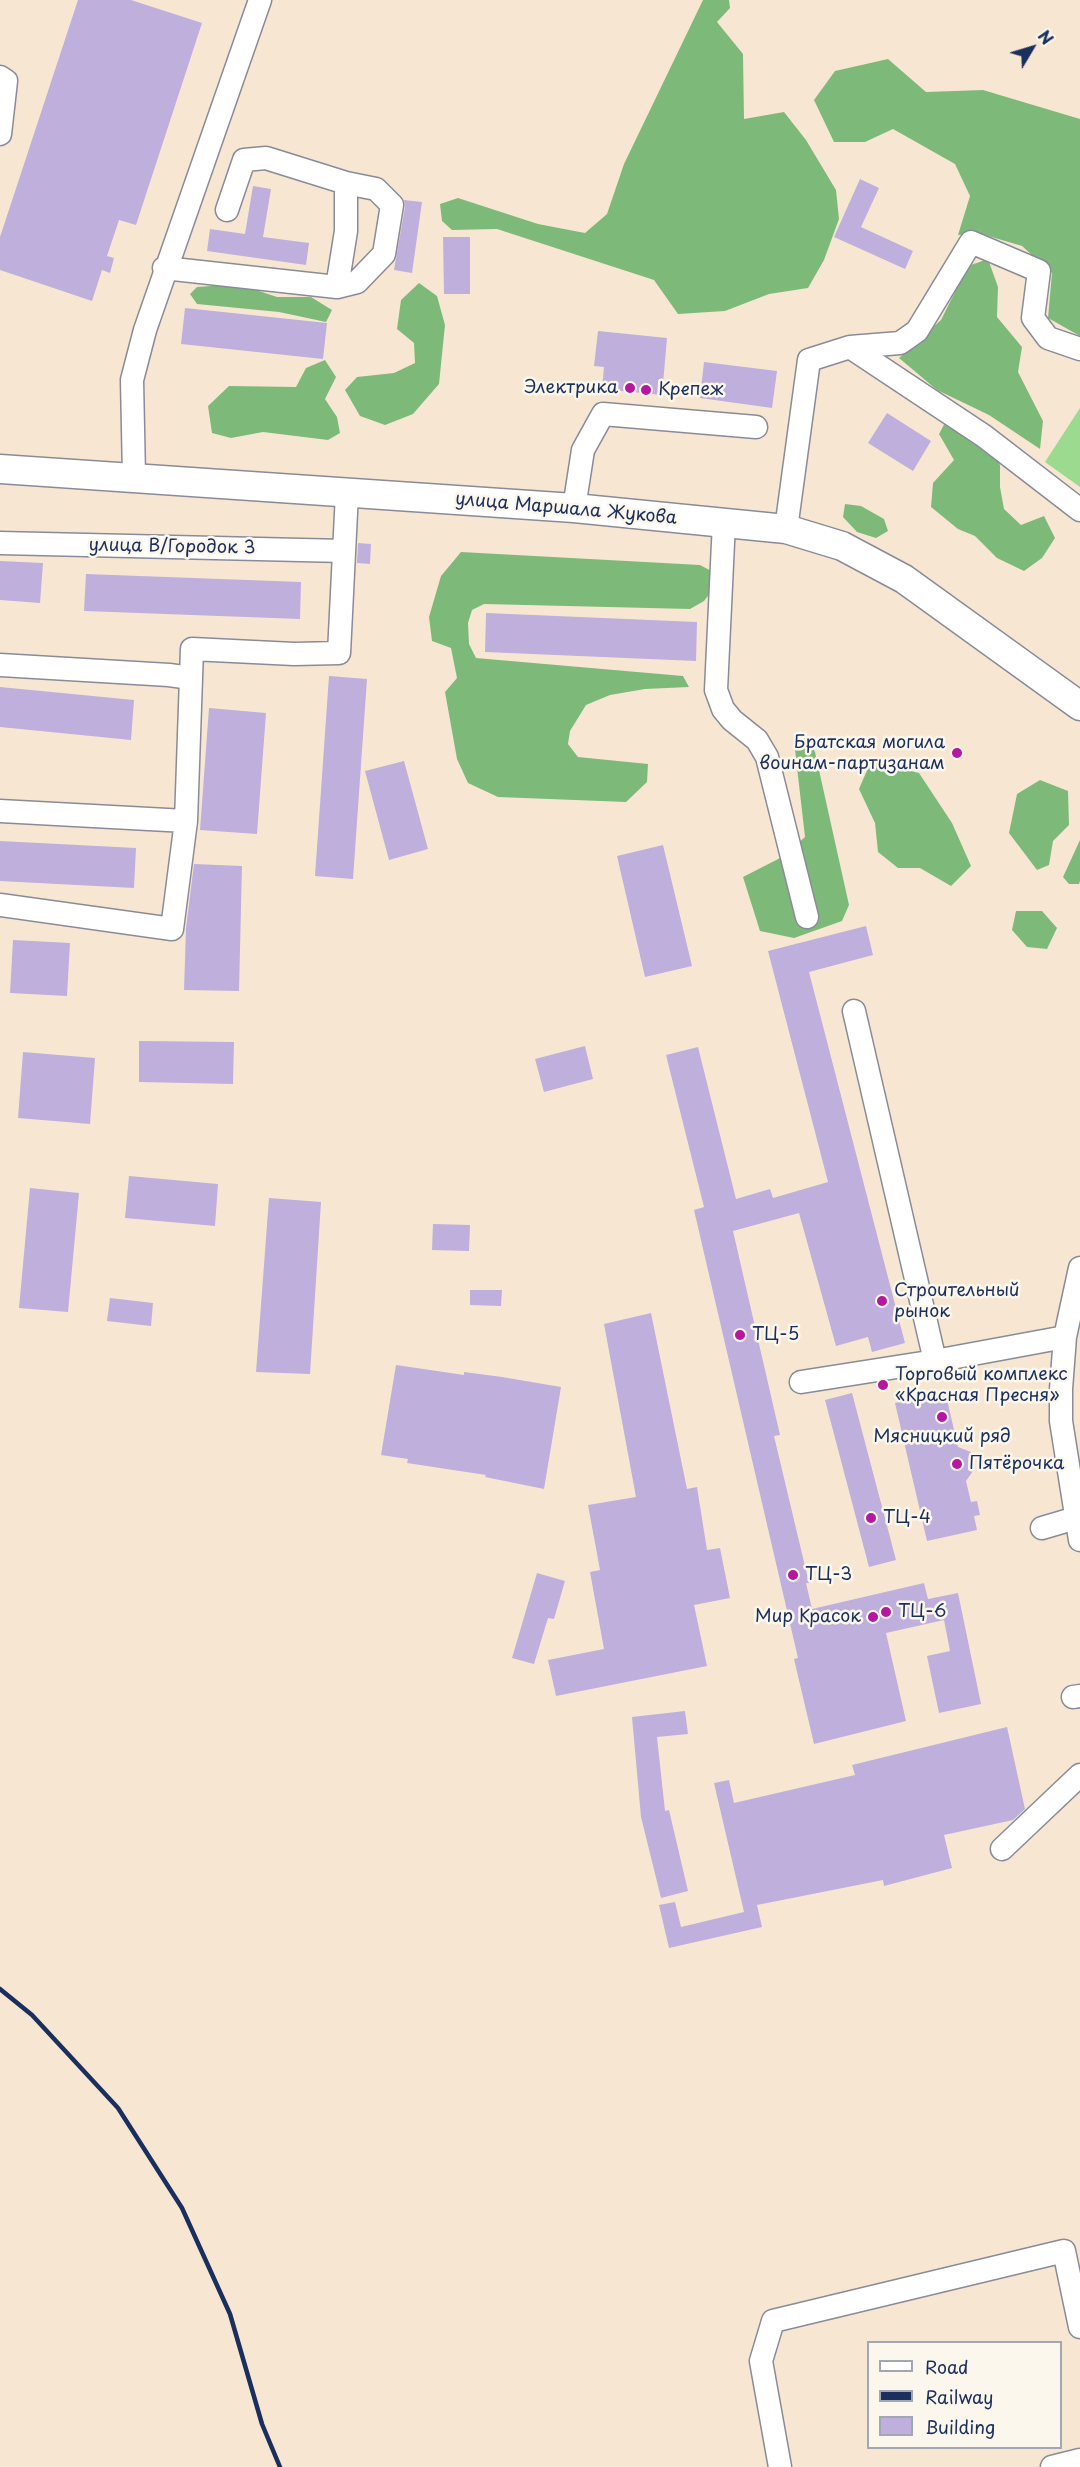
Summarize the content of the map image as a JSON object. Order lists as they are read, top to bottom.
{
  "streets": {
    "main road": ["улица Маршала Жукова"],
    "street": ["улица В/Городок 3"]
  },
  "places": [
    "Электрика",
    "Крепеж",
    "Братская могила воинам-партизанам",
    "Строительный рынок",
    "ТЦ-5",
    "Торговый комплекс «Красная Пресня»",
    "Мясницкий ряд",
    "Пятёрочка",
    "ТЦ-4",
    "ТЦ-3",
    "ТЦ-6",
    "Мир Красок"
  ],
  "legend": ["Road", "Railway", "Building"],
  "north": "top right"
}
